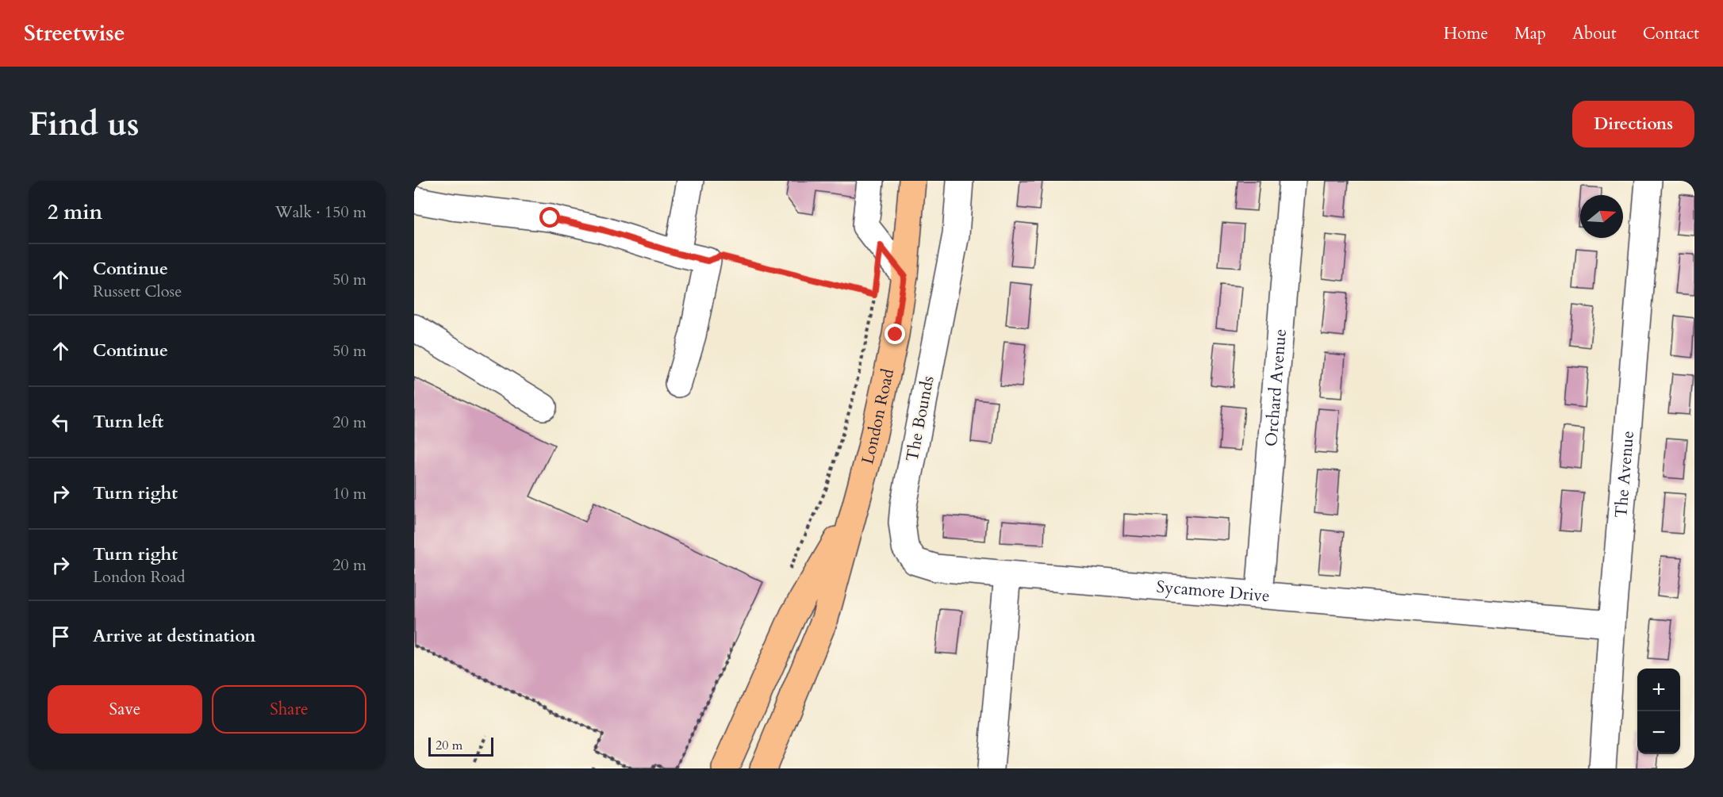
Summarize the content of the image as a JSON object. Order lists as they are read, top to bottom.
{
  "streets": {
    "main road": ["London Road"],
    "street": [
      "Orchard Avenue",
      "The Bounds",
      "The Avenue",
      "Sycamore Drive"
    ]
  },
  "crossings": [
    ["Orchard Avenue", "Sycamore Drive"],
    ["The Bounds", "Sycamore Drive"],
    ["The Avenue", "Sycamore Drive"]
  ],
  "scale_bar": "20 m",
  "north": "right",
  "page": {
    "header": "Streetwise",
    "nav": [
      "Home",
      "Map",
      "About",
      "Contact"
    ],
    "buttons": [
      "Directions",
      ["Save", "Share"]
    ],
    "title": "Find us",
    "heading": ["2 min", "Walk · 150 m"],
    "list": [
      ["Continue", "Russett Close", "50 m"],
      ["Continue", "50 m"],
      ["Turn left", "20 m"],
      ["Turn right", "10 m"],
      ["Turn right", "London Road", "20 m"],
      "Arrive at destination"
    ],
    "map_buttons": ["+", "−"],
    "scale": "20 m"
  }
}
